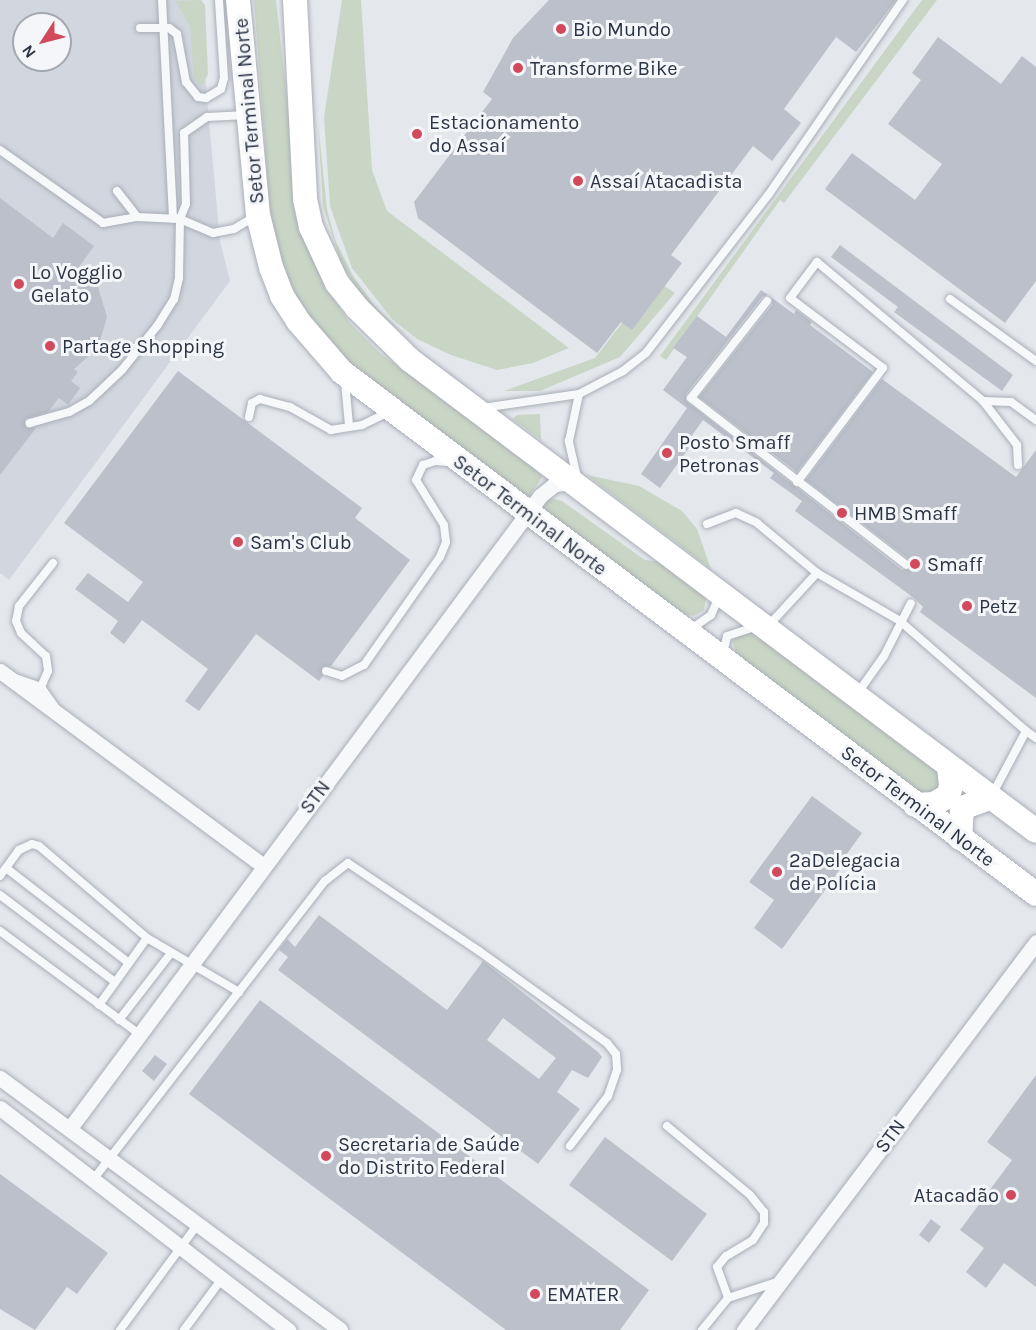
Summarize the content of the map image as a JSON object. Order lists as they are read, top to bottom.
{
  "streets": {
    "main road": ["Setor Terminal Norte"],
    "street": ["STN"]
  },
  "crossings": [
    ["Setor Terminal Norte", "STN"]
  ],
  "places": [
    "Bio Mundo",
    "Transforme Bike",
    "Estacionamento do Assaí",
    "Assaí Atacadista",
    "Lo Vogglio Gelato",
    "Partage Shopping",
    "Posto Smaff Petronas",
    "HMB Smaff",
    "Sam's Club",
    "Smaff",
    "Petz",
    "2ªDelegacia de Polícia",
    "Secretaria de Saúde do Distrito Federal",
    "Atacadão",
    "EMATER"
  ],
  "north": "bottom left"
}
